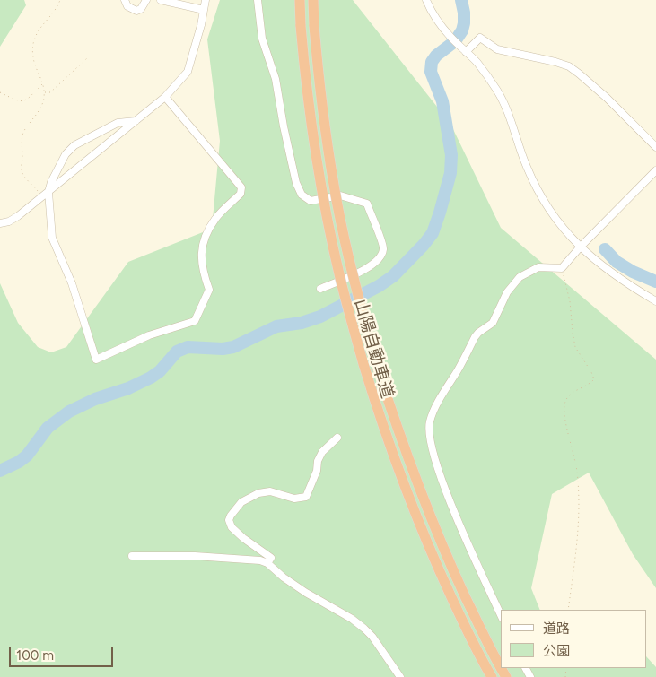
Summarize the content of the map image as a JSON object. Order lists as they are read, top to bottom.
{
  "streets": {
    "highway": ["山陽自動車道"]
  },
  "legend": ["道路", "公園"],
  "scale_bar": "100 m"
}
